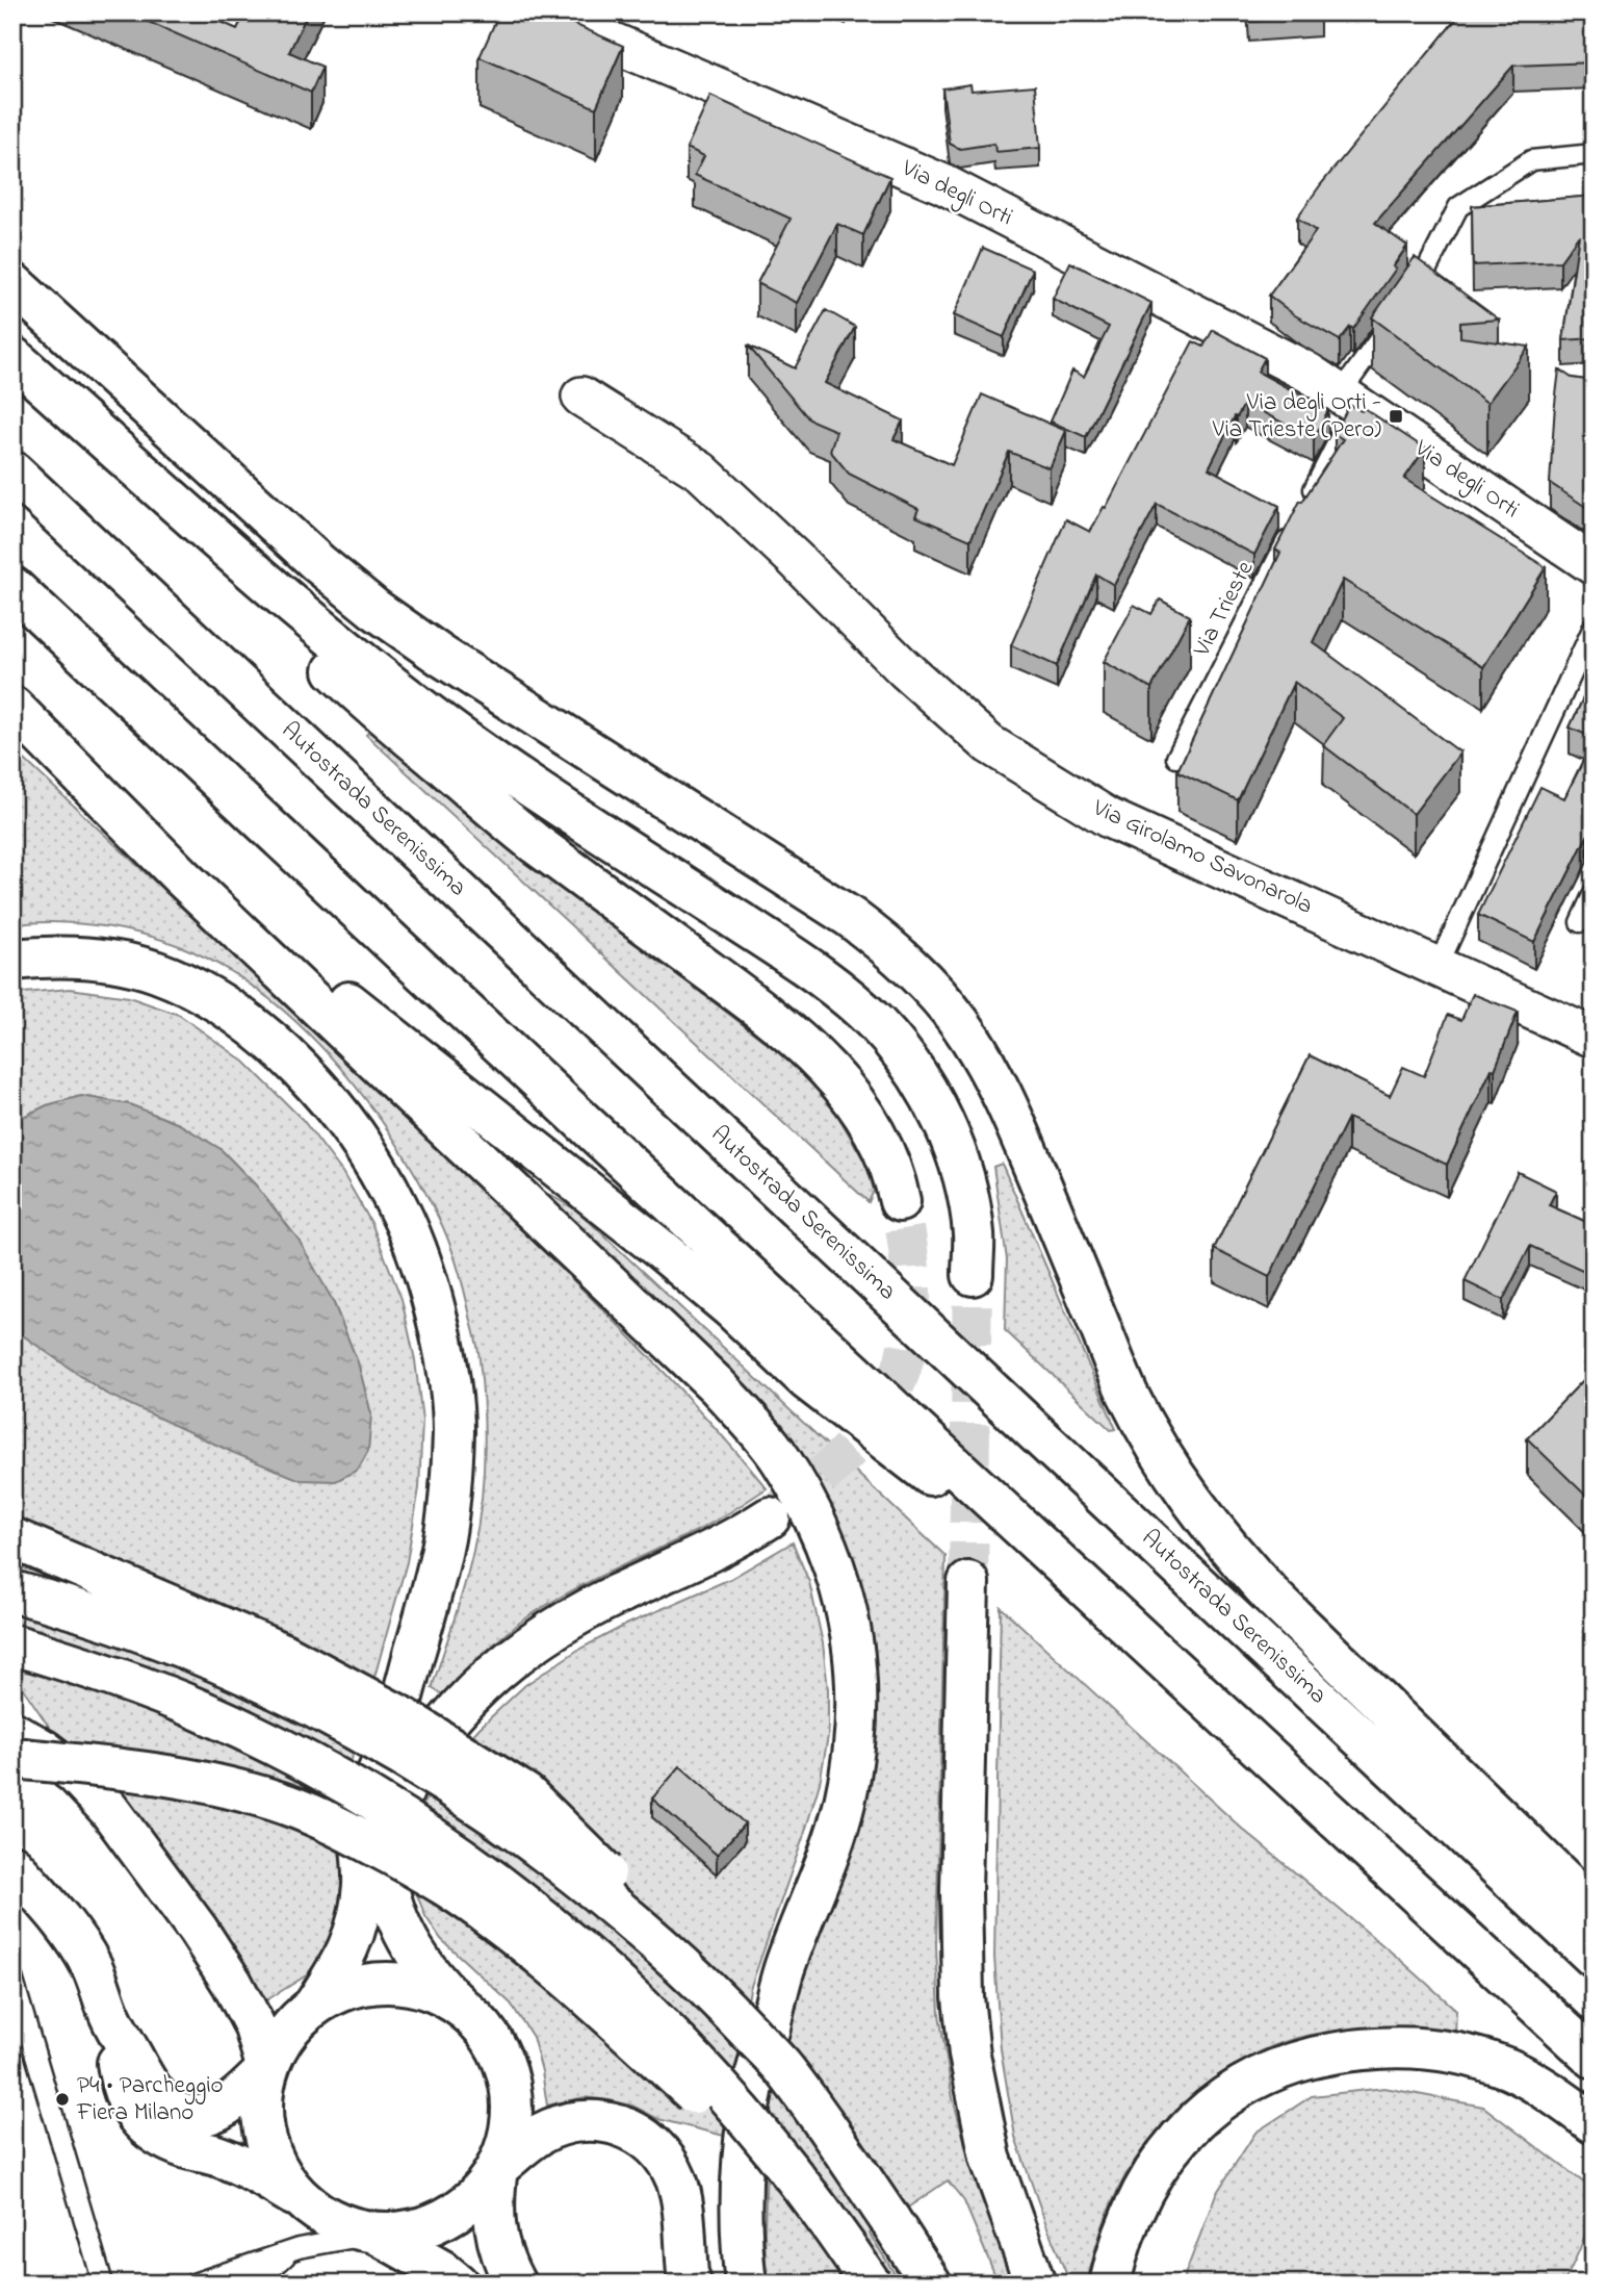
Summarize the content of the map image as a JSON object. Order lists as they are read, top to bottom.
{
  "streets": {
    "main road": ["Autostrada Serenissima"],
    "street": ["Via degli Orti", "Via Girolamo Savonarola"],
    "lane": ["Via Trieste"]
  },
  "places": {
    "transit": ["Via degli Orti - Via Trieste (Pero)"],
    "other": ["P4 • Parcheggio Fiera Milano"]
  }
}
